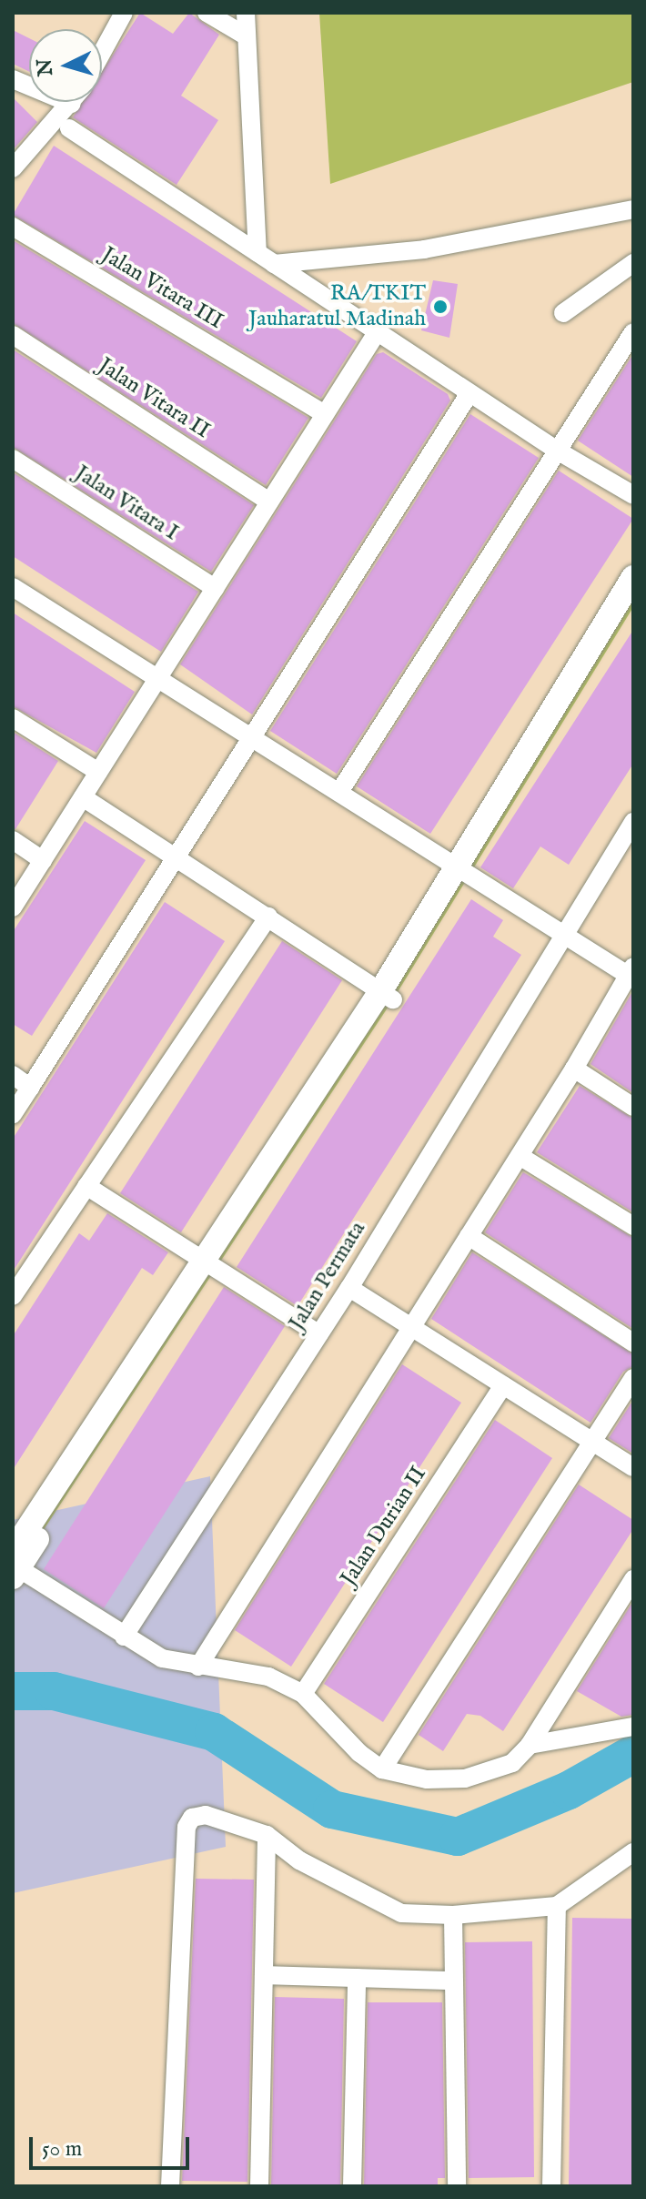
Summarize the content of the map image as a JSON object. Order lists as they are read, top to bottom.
{
  "streets": {
    "street": [
      "Jalan Vitara III",
      "Jalan Vitara II",
      "Jalan Vitara I",
      "Jalan Permata",
      "Jalan Durian II"
    ]
  },
  "places": ["RA/TKIT Jauharatul Madinah"],
  "scale_bar": "50 m",
  "north": "left"
}
